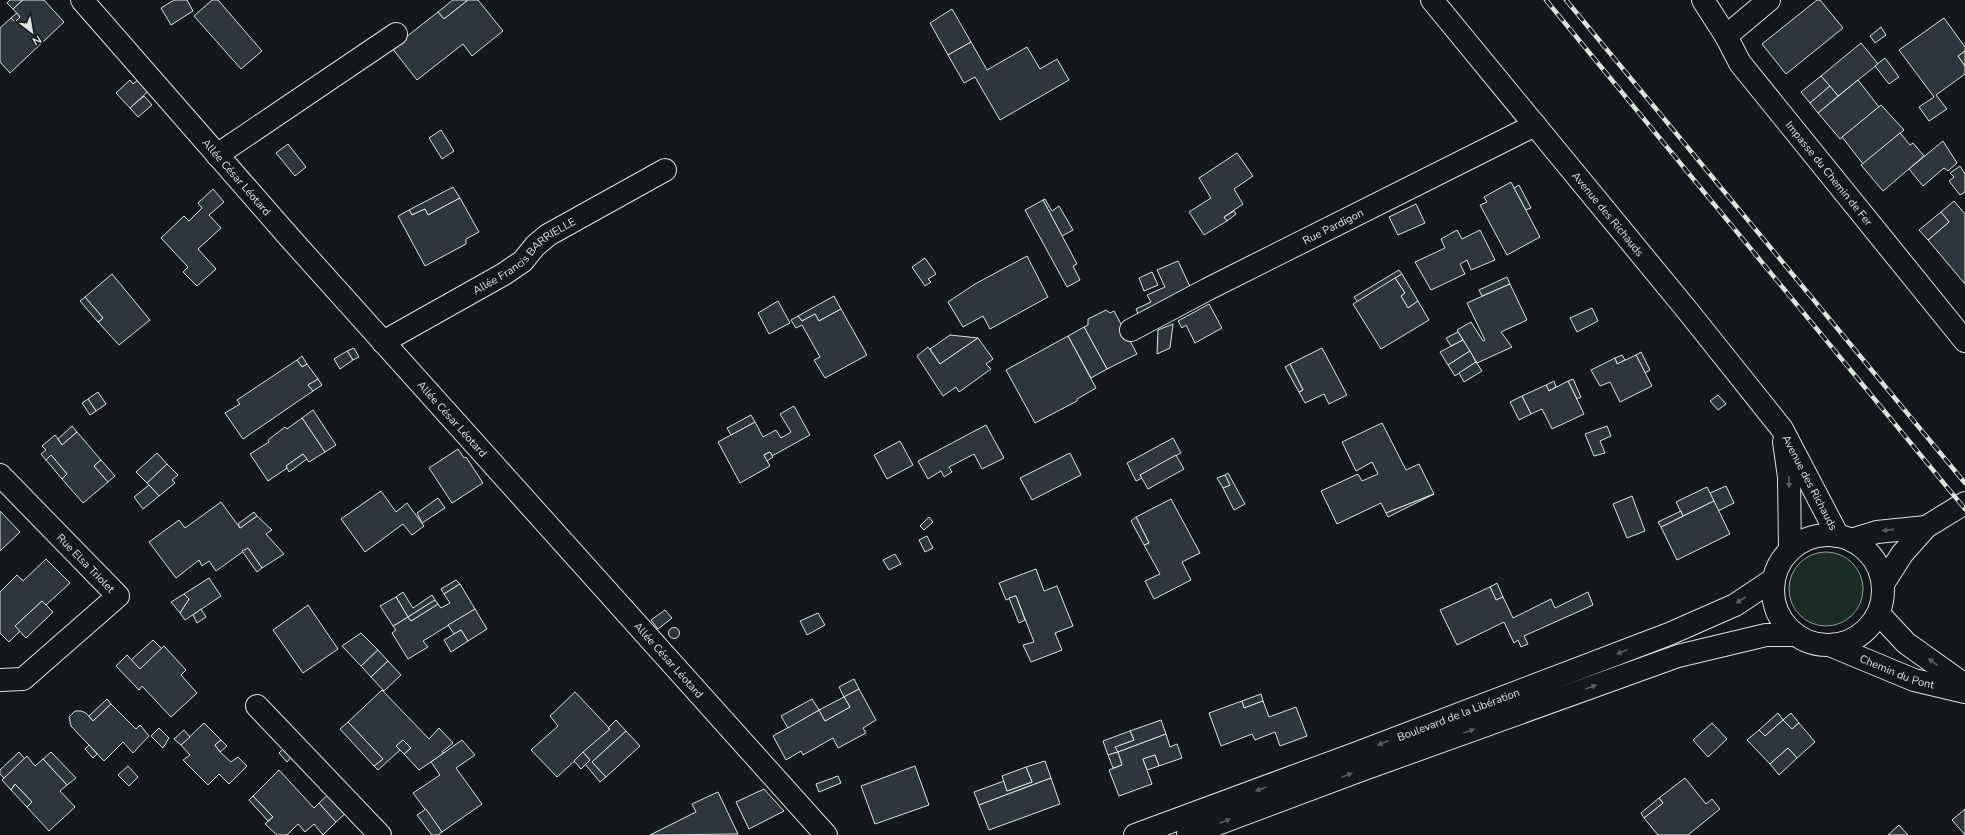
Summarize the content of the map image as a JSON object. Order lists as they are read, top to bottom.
{
  "streets": {
    "street": [
      "Impasse du Chemin de Fer",
      "Allée César Léotard",
      "Avenue des Richauds",
      "Rue Pardigon",
      "Allée Francis BARRIELLE",
      "Rue Elsa Triolet",
      "Chemin du Pont",
      "Boulevard de la Libération"
    ]
  },
  "crossings": [
    ["Allée César Léotard", "Allée Francis BARRIELLE"],
    ["Avenue des Richauds", "Rue Pardigon"],
    ["Avenue des Richauds", "Chemin du Pont"],
    ["Avenue des Richauds", "Boulevard de la Libération"],
    ["Chemin du Pont", "Boulevard de la Libération"]
  ],
  "north": "bottom right"
}
